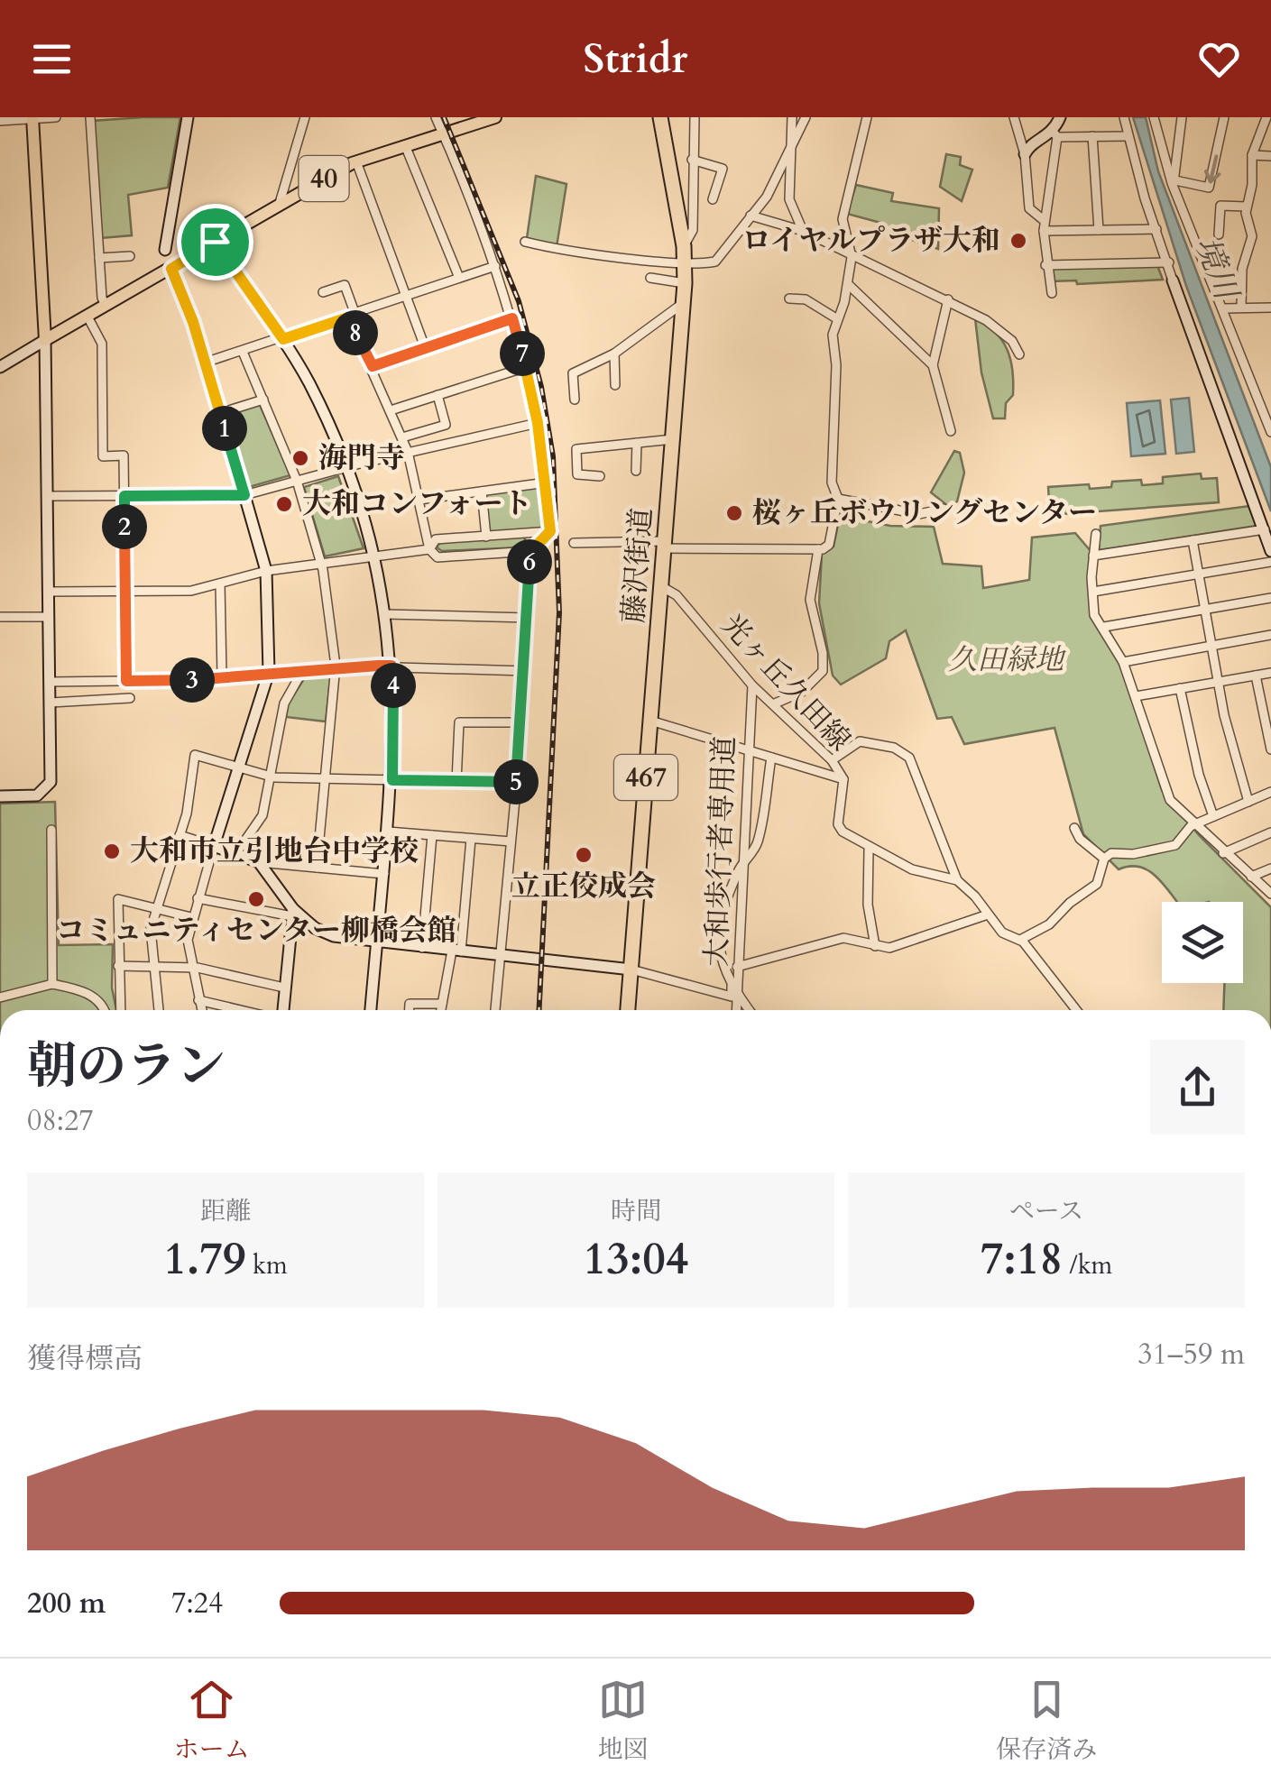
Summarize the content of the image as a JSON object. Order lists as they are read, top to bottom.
{
  "streets": {
    "highway": ["藤沢街道", "467"],
    "main road": ["40"],
    "street": ["光ヶ丘久田線", "大和歩行者専用道"]
  },
  "crossings": [
    ["藤沢街道", "光ヶ丘久田線"],
    ["光ヶ丘久田線", "大和歩行者専用道"]
  ],
  "water": ["境川"],
  "parks": ["久田緑地"],
  "places": [
    "ロイヤルプラザ大和",
    "海門寺",
    "大和コンフォート",
    "桜ヶ丘ボウリングセンター",
    "大和市立引地台中学校",
    "立正佼成会",
    "コミュニティセンター柳橋会館"
  ],
  "page": {
    "header": "Stridr",
    "pins": [
      "8",
      "7",
      "1",
      "2",
      "6",
      "3",
      "4",
      "5"
    ],
    "heading": ["朝のラン", "08:27"],
    "stats": [
      ["距離", "1.79 km"],
      ["時間", "13:04"],
      ["ペース", "7:18 /km"]
    ],
    "chart": ["獲得標高", "31–59 m"],
    "list": [
      {
        "name": "200 m",
        "note": "7:24"
      }
    ],
    "tabs": ["ホーム", "地図", "保存済み"]
  }
}
